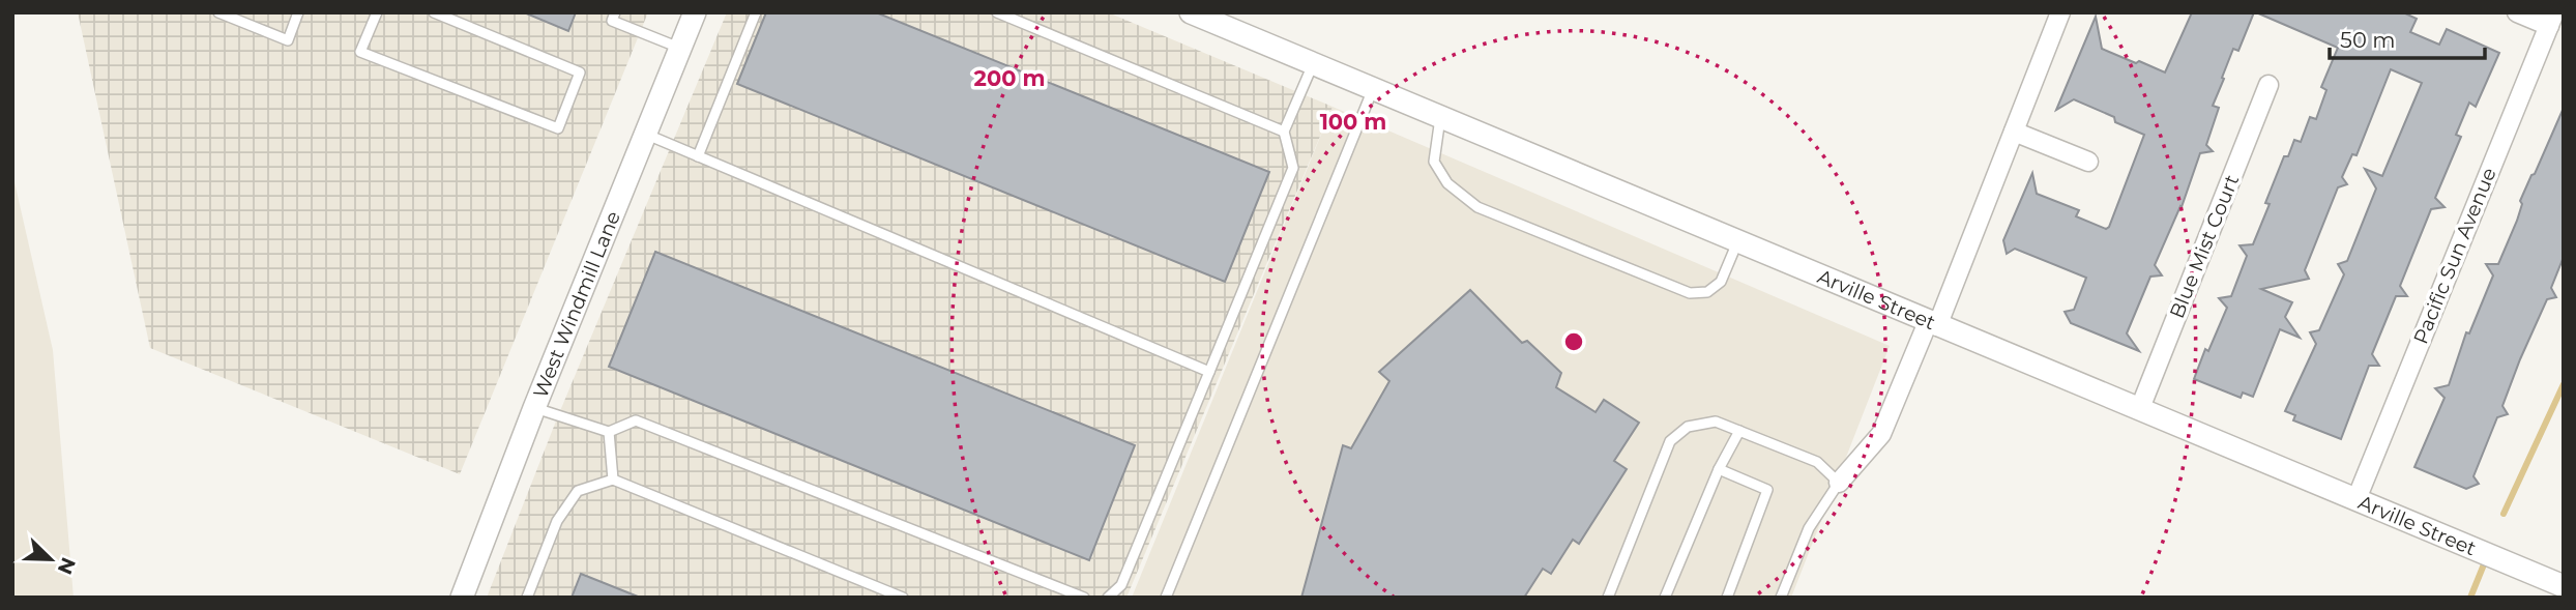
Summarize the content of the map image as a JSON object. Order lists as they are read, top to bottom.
{
  "streets": {
    "street": [
      "Blue Mist Court",
      "Pacific Sun Avenue",
      "Arville Street",
      "West Windmill Lane"
    ]
  },
  "crossings": [
    ["Blue Mist Court", "Arville Street"],
    ["Pacific Sun Avenue", "Arville Street"]
  ],
  "scale_bar": "50 m",
  "north": "bottom right",
  "rings": ["200 m", "100 m"]
}
